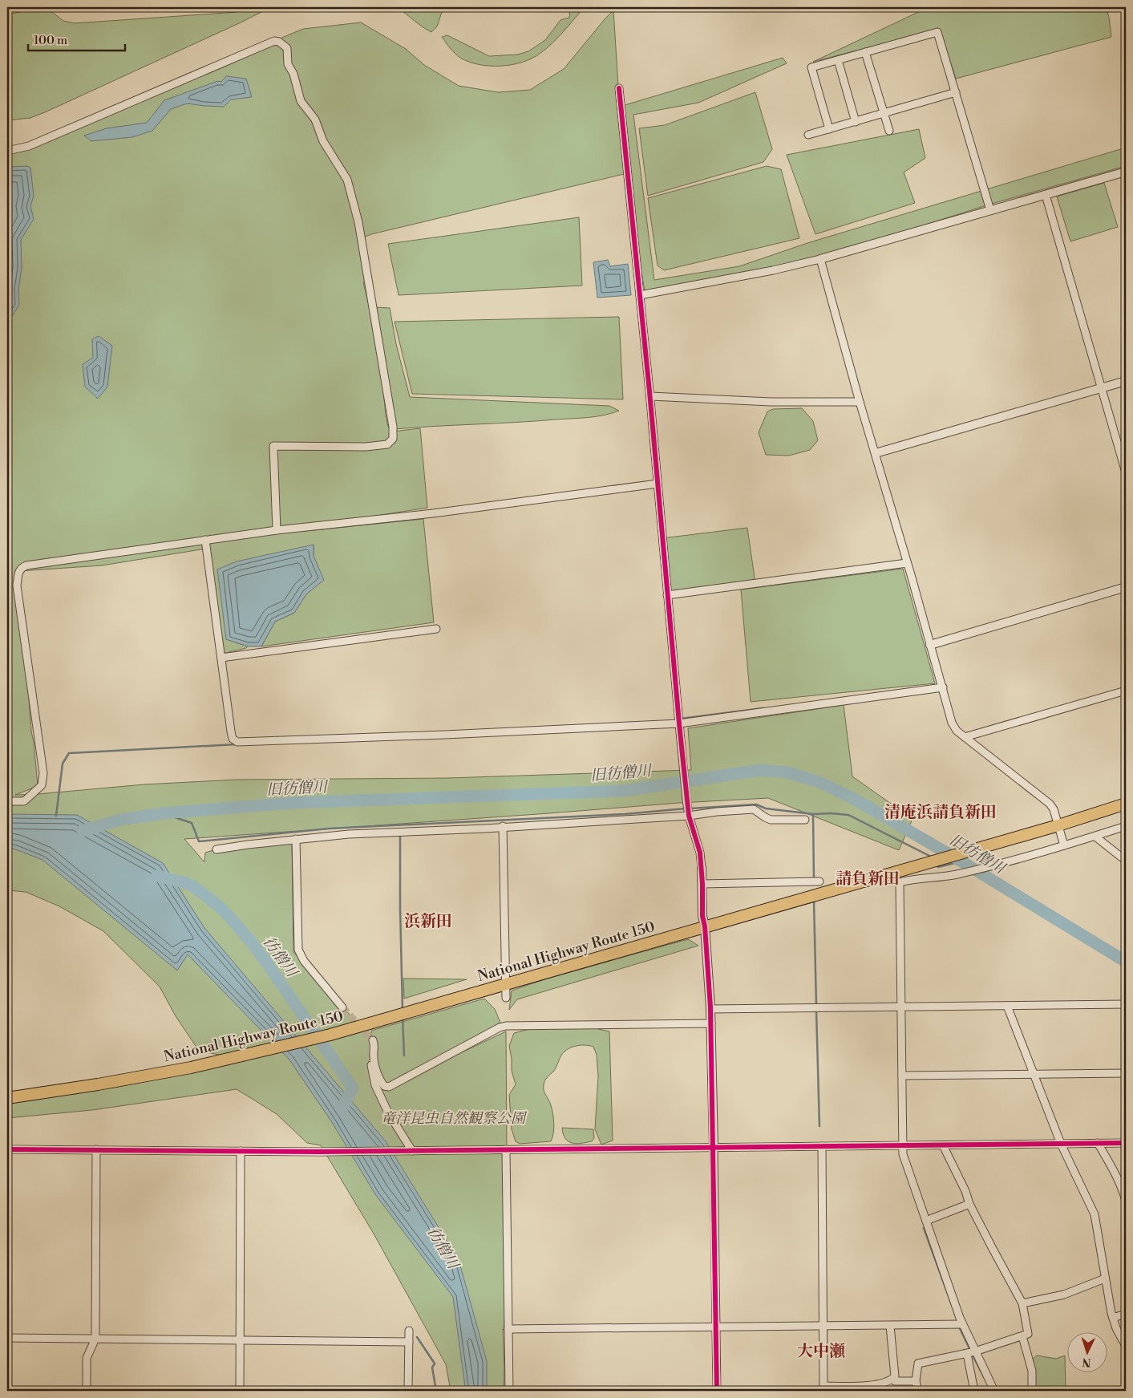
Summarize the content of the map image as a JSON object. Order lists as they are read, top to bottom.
{
  "streets": {
    "highway": ["National Highway Route 150"]
  },
  "districts": [
    "清庵浜請負新田",
    "請負新田",
    "浜新田",
    "大中瀬"
  ],
  "water": ["旧彷僧川", "彷僧川"],
  "parks": ["竜洋昆虫自然観察公園"],
  "scale_bar": "100 m",
  "north": "bottom"
}
